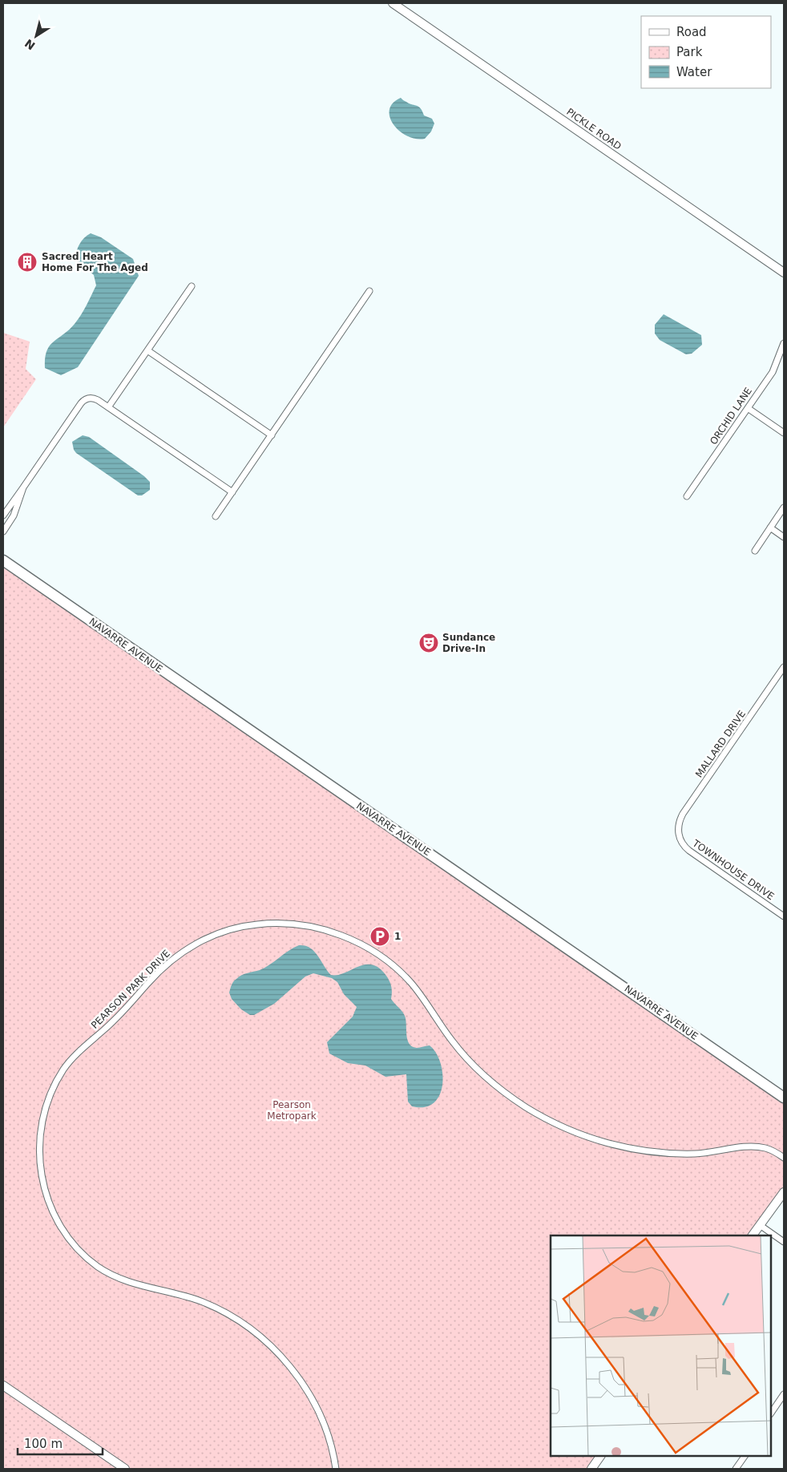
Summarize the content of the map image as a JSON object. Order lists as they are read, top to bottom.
{
  "streets": {
    "highway": ["NAVARRE AVENUE"],
    "street": [
      "PICKLE ROAD",
      "ORCHID LANE",
      "MALLARD DRIVE",
      "TOWNHOUSE DRIVE",
      "PEARSON PARK DRIVE"
    ]
  },
  "crossings": [
    ["MALLARD DRIVE", "TOWNHOUSE DRIVE"]
  ],
  "parks": ["Pearson Metropark"],
  "places": {
    "building": ["Sacred Heart Home For The Aged"],
    "theatre": ["Sundance Drive-In"],
    "parking": ["1"]
  },
  "legend": ["Road", "Park", "Water"],
  "scale_bar": "100 m",
  "north": "bottom left"
}
